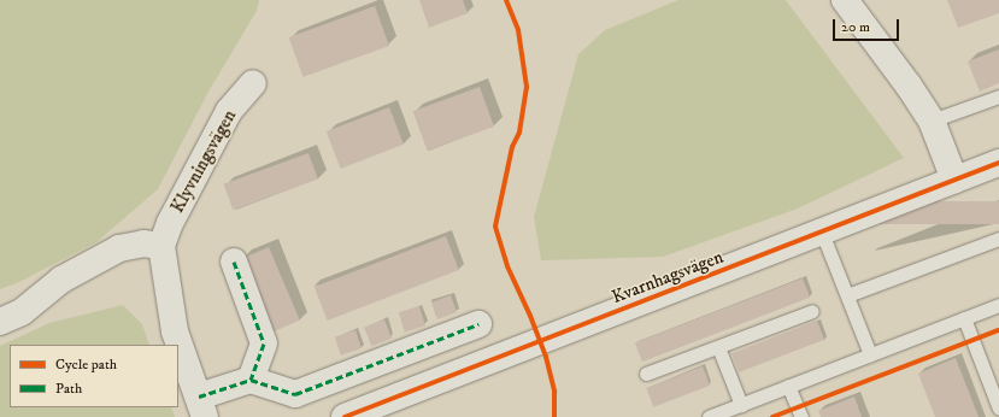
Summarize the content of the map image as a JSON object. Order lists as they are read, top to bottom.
{
  "streets": {
    "street": ["Klyvningsvägen", "Kvarnhagsvägen"]
  },
  "legend": ["Cycle path", "Path"],
  "scale_bar": "20 m"
}
